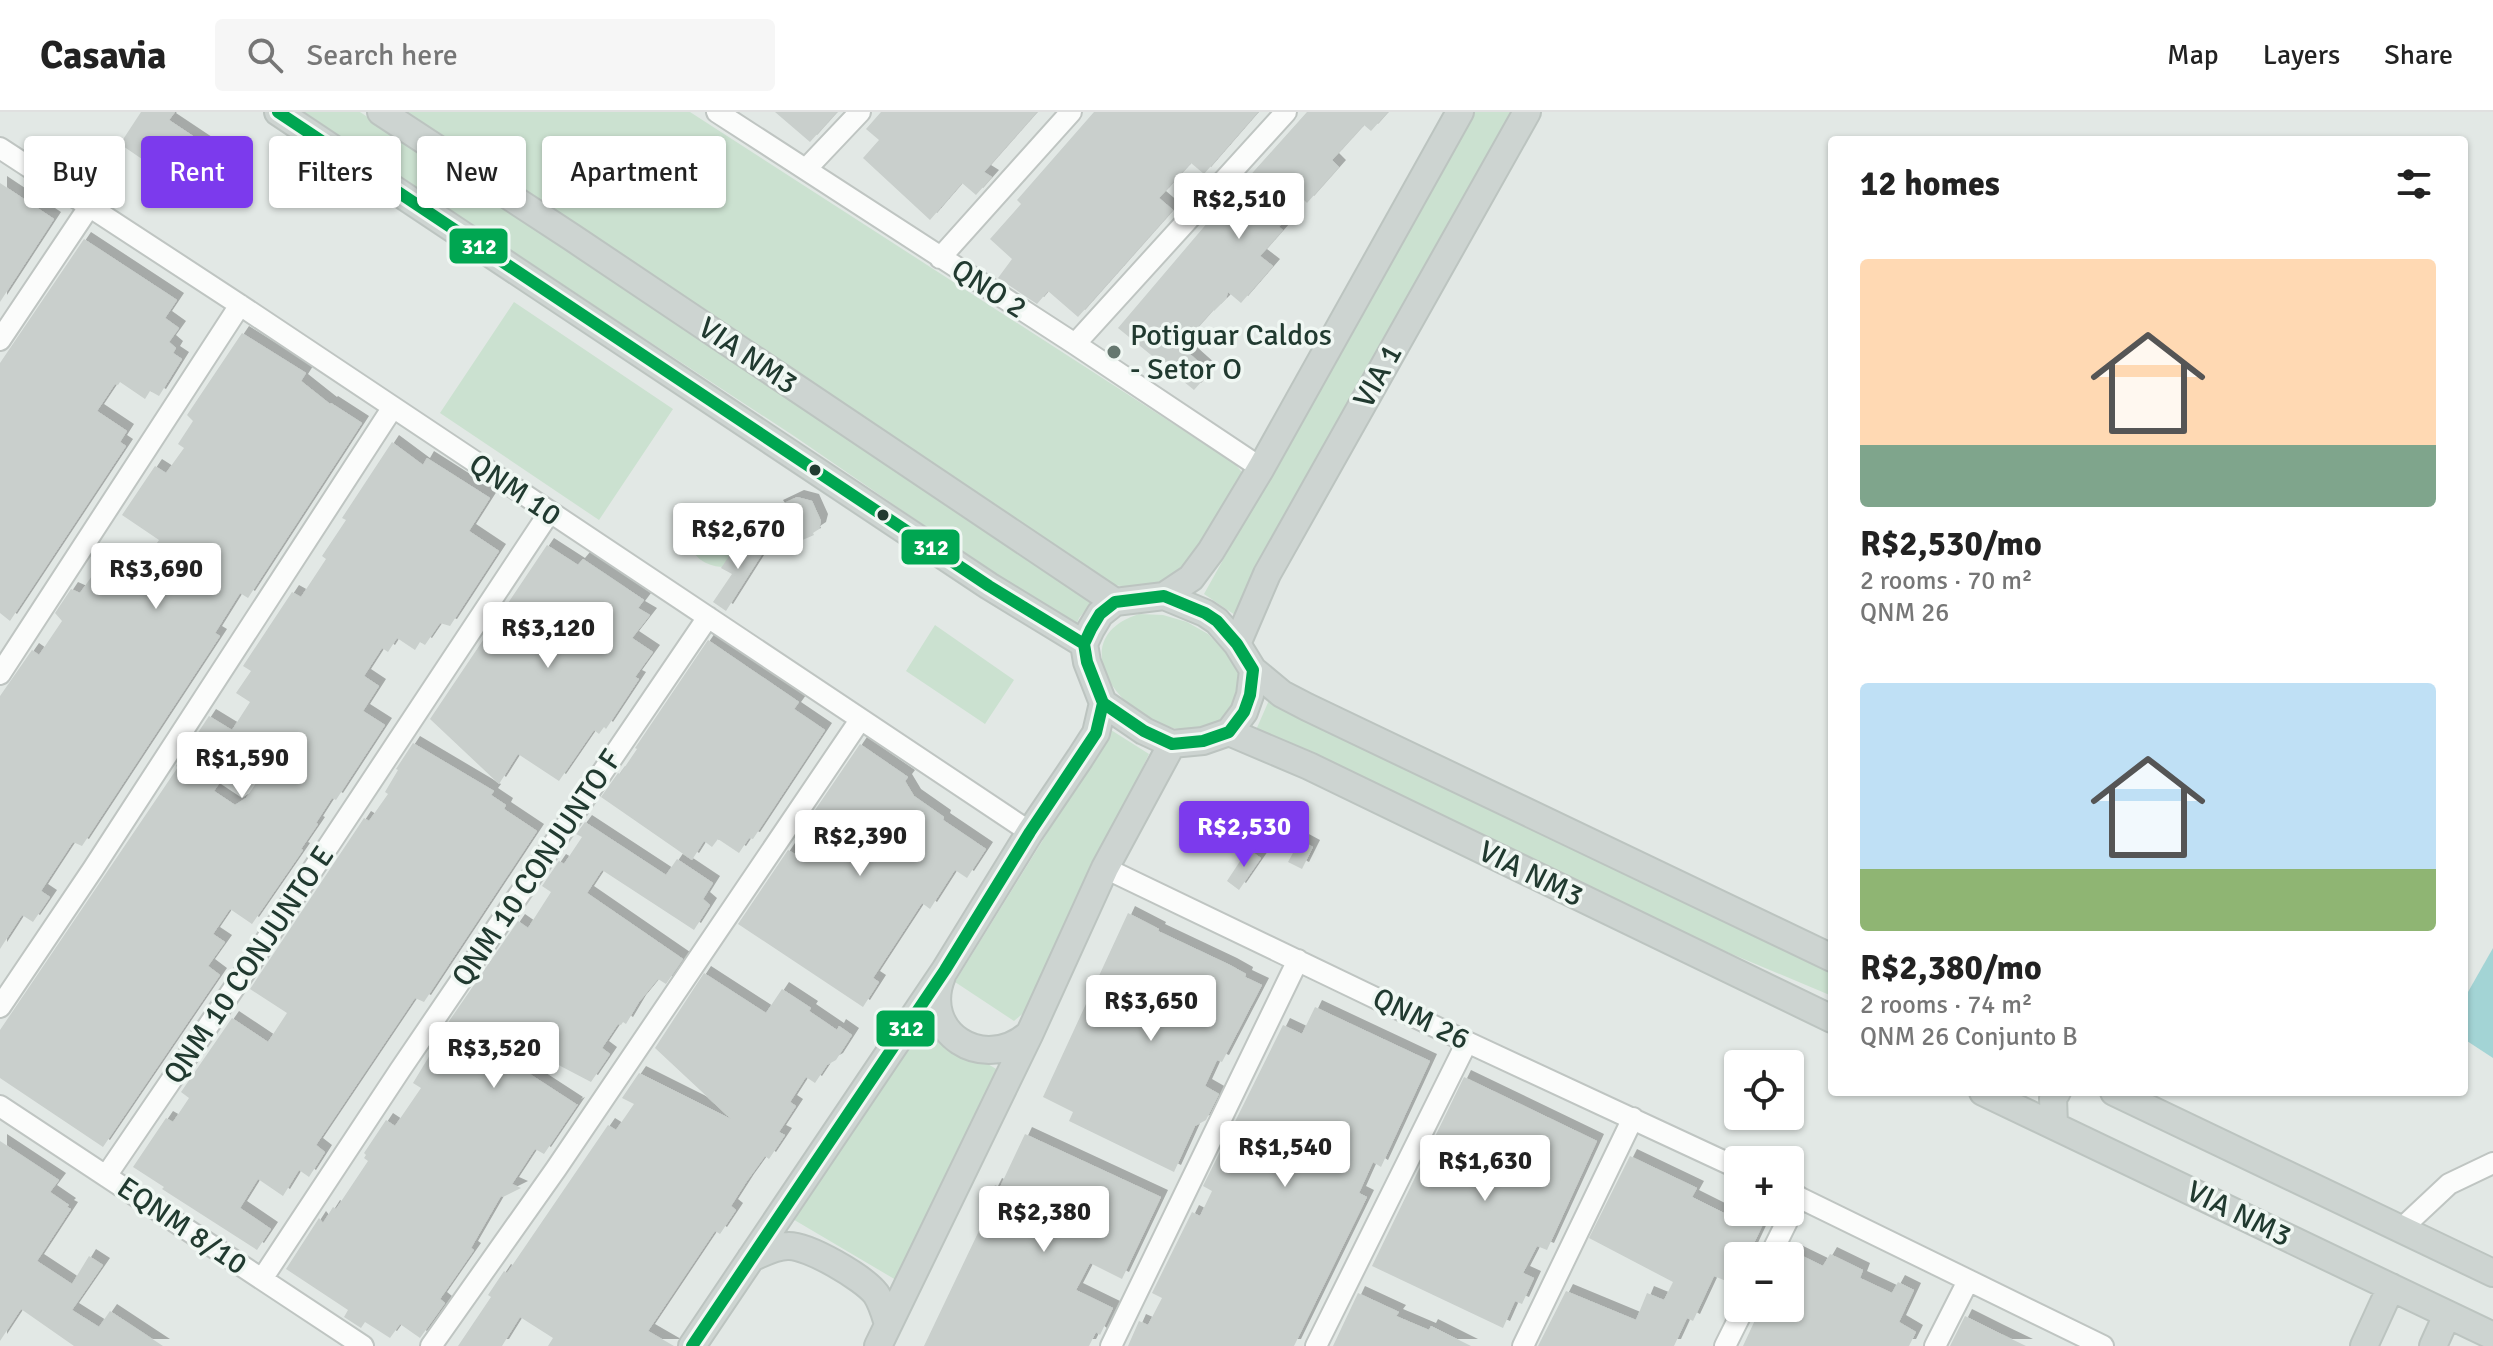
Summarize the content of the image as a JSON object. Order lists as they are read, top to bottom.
{
  "streets": {
    "main road": ["VIA NM3", "VIA 1"],
    "street": [
      "QNO 2",
      "QNM 10",
      "QNM 10 CONJUNTO F",
      "QNM 10 CONJUNTO E",
      "QNM 26",
      "EQNM 8/10"
    ]
  },
  "crossings": [
    ["QNO 2", "VIA 1"],
    ["VIA NM3", "VIA 1"],
    ["QNM 10", "QNM 10 CONJUNTO F"],
    ["QNM 10", "QNM 10 CONJUNTO E"],
    ["QNM 10 CONJUNTO F", "EQNM 8/10"],
    ["QNM 10 CONJUNTO E", "EQNM 8/10"]
  ],
  "places": ["Potiguar Caldos - Setor O"],
  "lines": ["transit line 312"],
  "page": {
    "header": "Casavia",
    "search": "Search here",
    "nav": ["Map", "Layers", "Share"],
    "chip": [
      "Buy",
      "Rent",
      "Filters",
      "New",
      "Apartment"
    ],
    "heading": "12 homes",
    "price": [
      "R$2,510",
      "R$2,670",
      "R$3,690",
      "R$3,120",
      "R$1,590",
      "R$2,530",
      "R$2,390",
      "R$3,650",
      "R$3,520",
      "R$1,540",
      "R$1,630",
      "R$2,380"
    ],
    "list": [
      {
        "name": "R$2,530/mo",
        "note": "2 rooms · 70 m² · QNM 26"
      },
      {
        "name": "R$2,380/mo",
        "note": "2 rooms · 74 m² · QNM 26 Conjunto B"
      }
    ],
    "map_buttons": ["+", "−"]
  }
}
